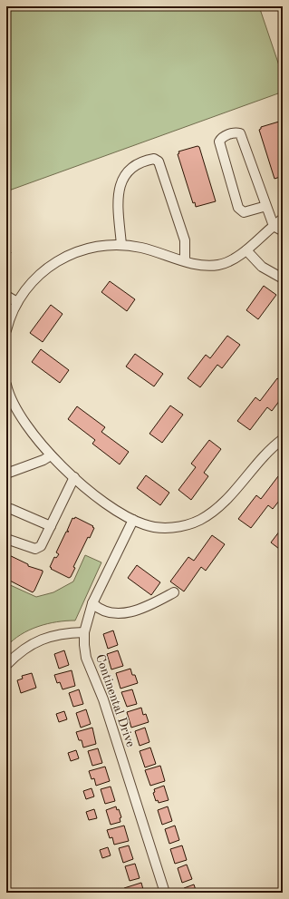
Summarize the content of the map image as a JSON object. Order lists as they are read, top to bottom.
{
  "streets": {
    "street": ["Continental Drive"]
  }
}
